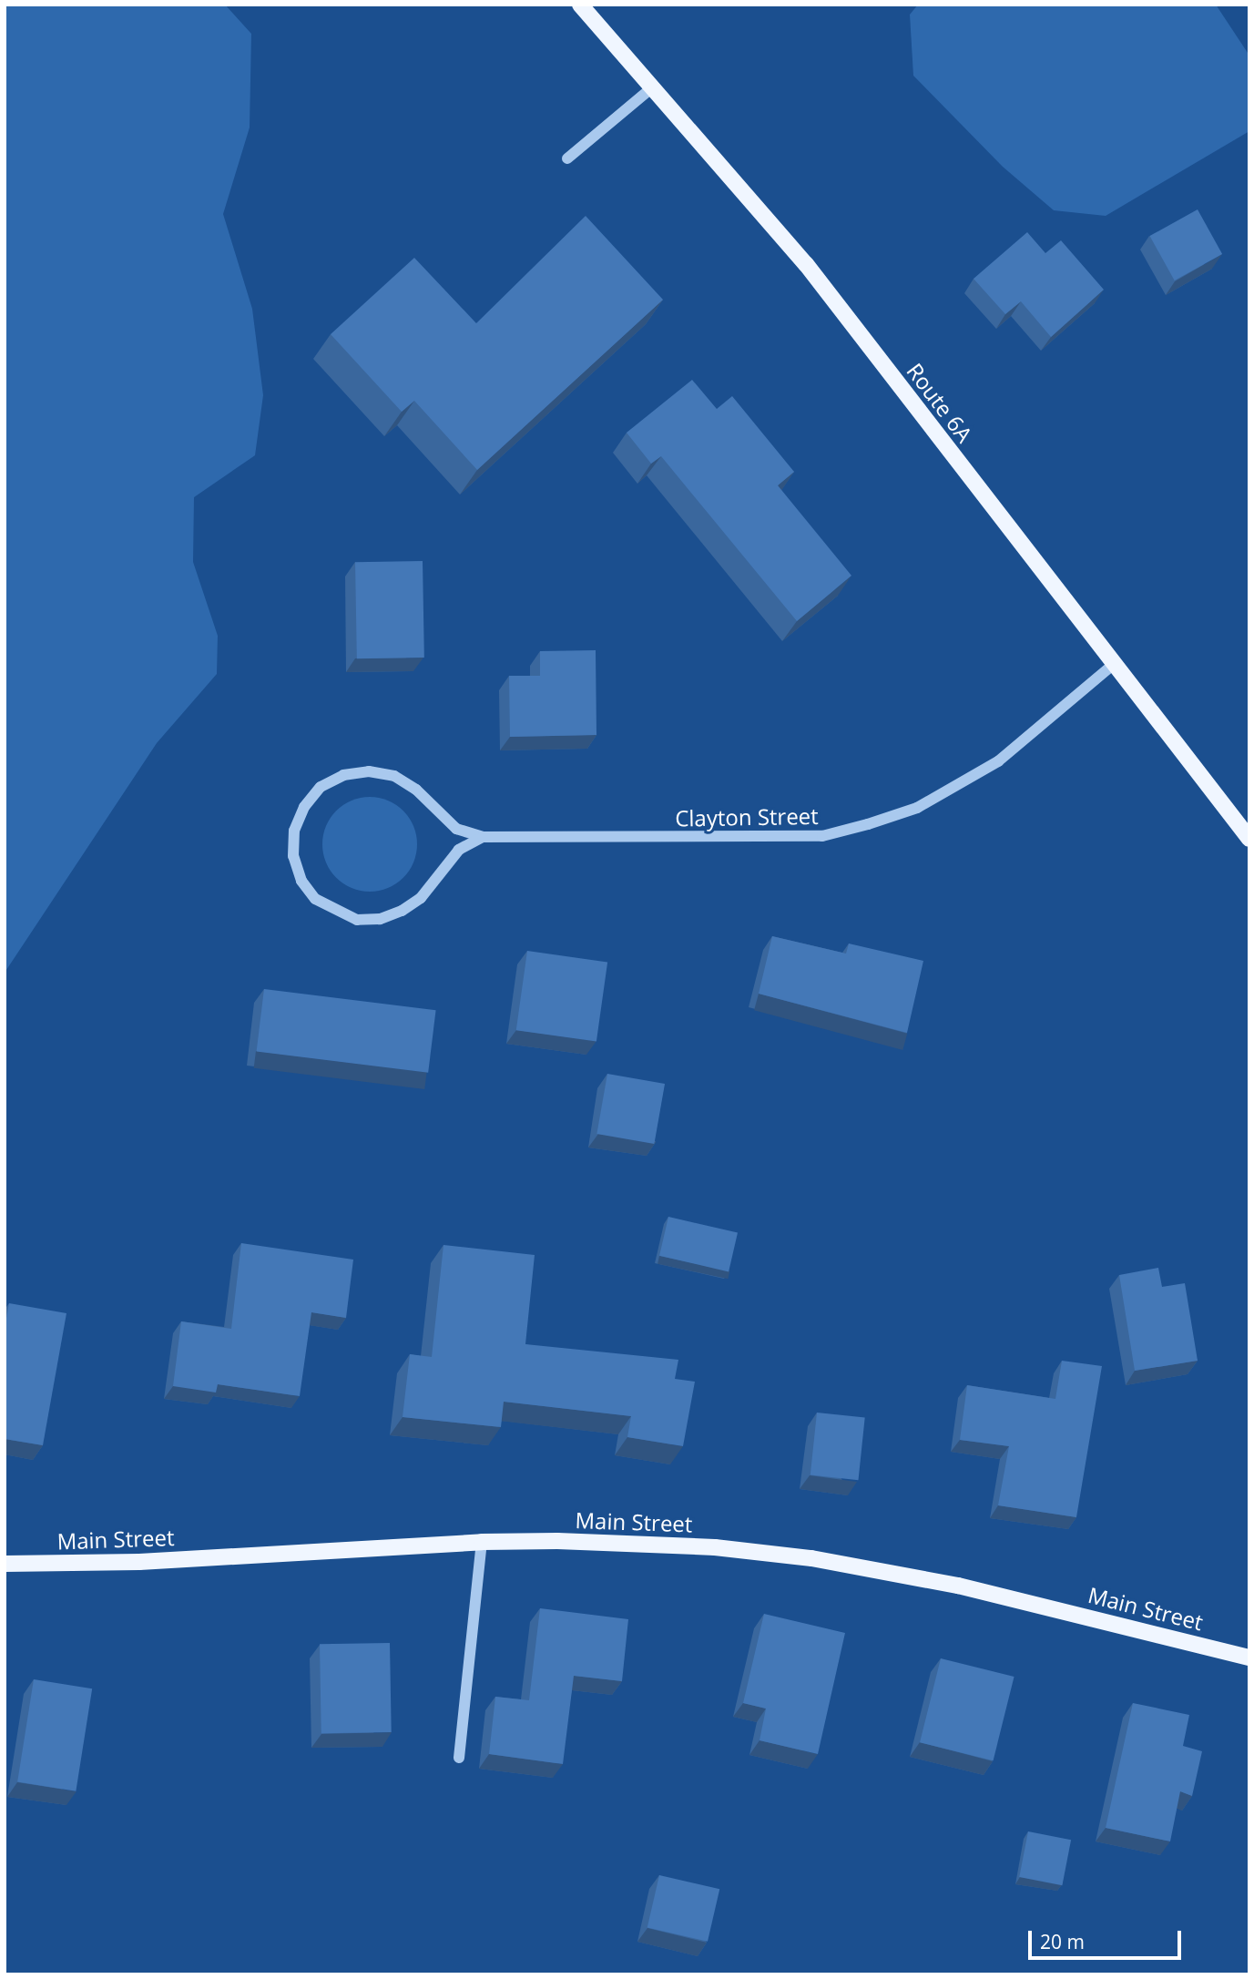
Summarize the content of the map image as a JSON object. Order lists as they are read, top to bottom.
{
  "streets": {
    "main road": ["Route 6A", "Main Street"],
    "street": ["Clayton Street"]
  },
  "crossings": [
    ["Route 6A", "Clayton Street"]
  ],
  "scale_bar": "20 m"
}
